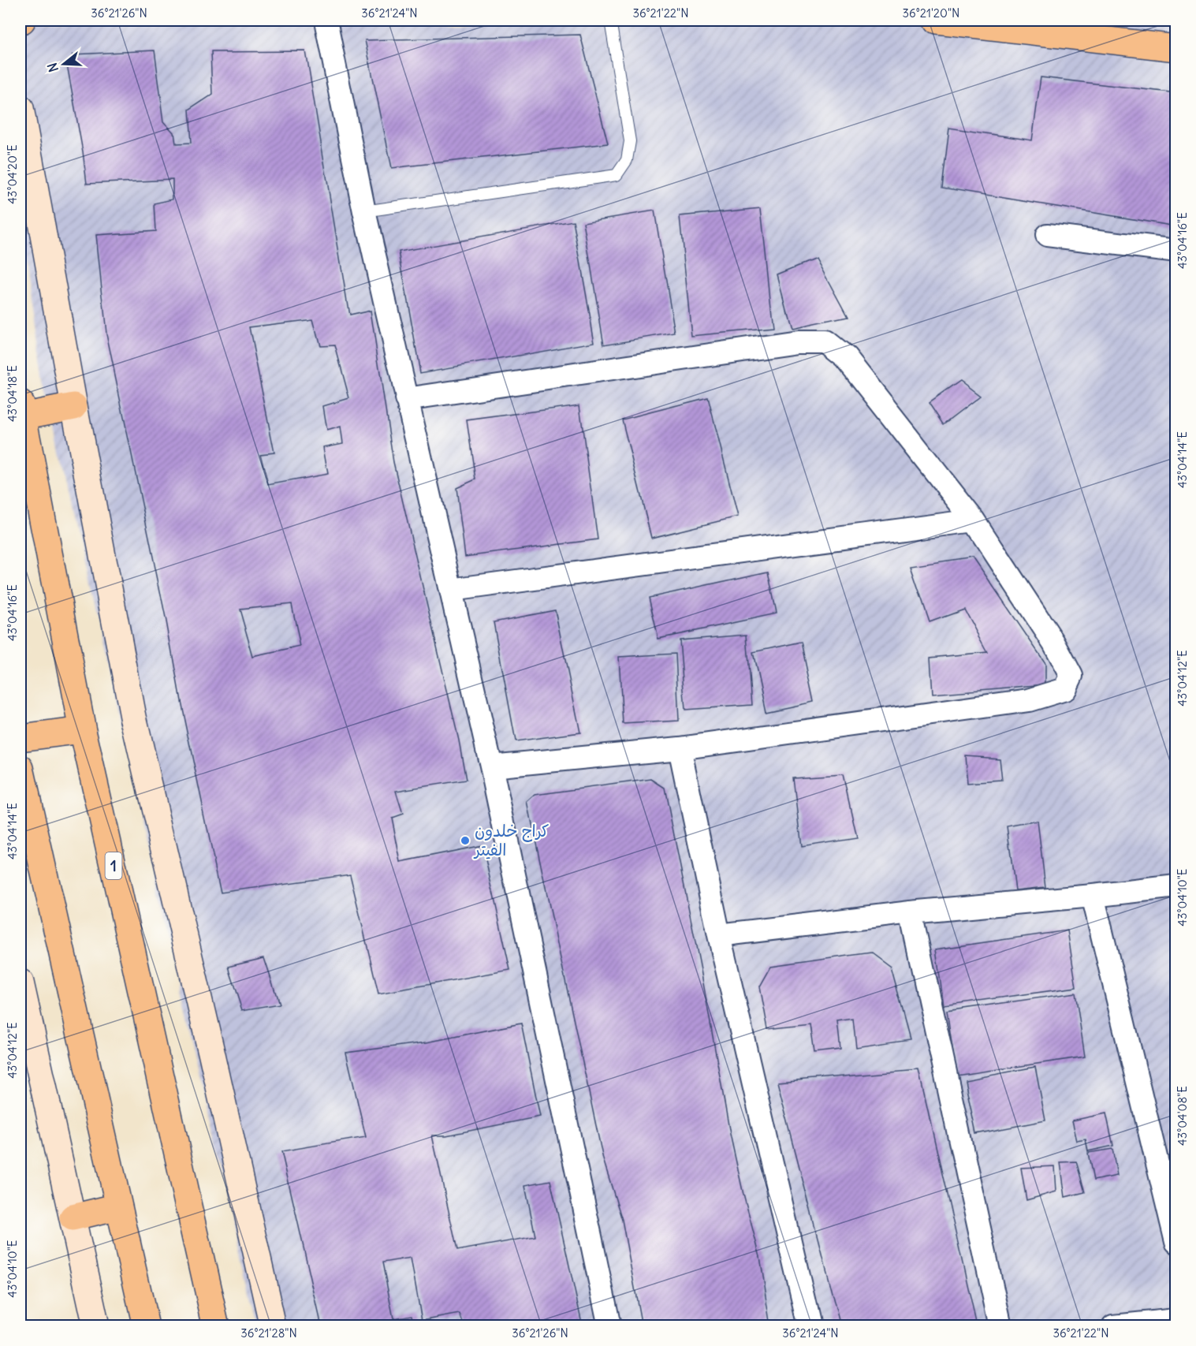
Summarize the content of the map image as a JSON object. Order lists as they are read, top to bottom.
{
  "streets": {
    "main road": ["1"]
  },
  "places": ["كراج خلدون الفيتر"],
  "north": "left",
  "coordinates": [
    "36°21'26\"N",
    "36°21'24\"N",
    "36°21'22\"N",
    "36°21'20\"N",
    "43°04'20\"E",
    "43°04'16\"E",
    "43°04'18\"E",
    "43°04'14\"E",
    "43°04'12\"E",
    "43°04'10\"E",
    "43°04'08\"E",
    "36°21'28\"N"
  ]
}
